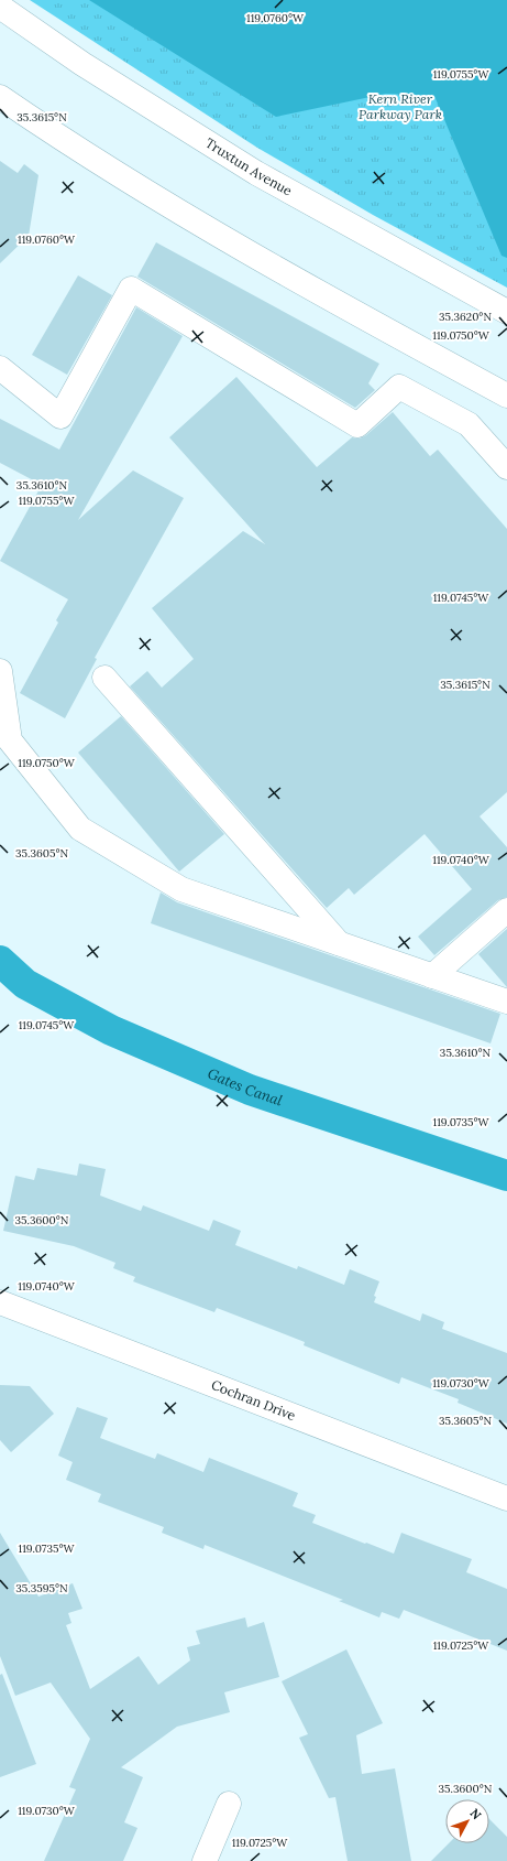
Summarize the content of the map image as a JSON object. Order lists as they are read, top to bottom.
{
  "streets": {
    "main road": ["Truxtun Avenue", "Cochran Drive"]
  },
  "water": ["Gates Canal"],
  "parks": ["Kern River Parkway Park"],
  "north": "top right",
  "coordinates": [
    "119.0760°W",
    "119.0755°W",
    "35.3615°N",
    "35.3620°N",
    "119.0750°W",
    "35.3610°N",
    "119.0745°W",
    "35.3605°N",
    "119.0740°W",
    "119.0735°W",
    "35.3600°N",
    "119.0730°W",
    "35.3595°N",
    "119.0725°W"
  ]
}
